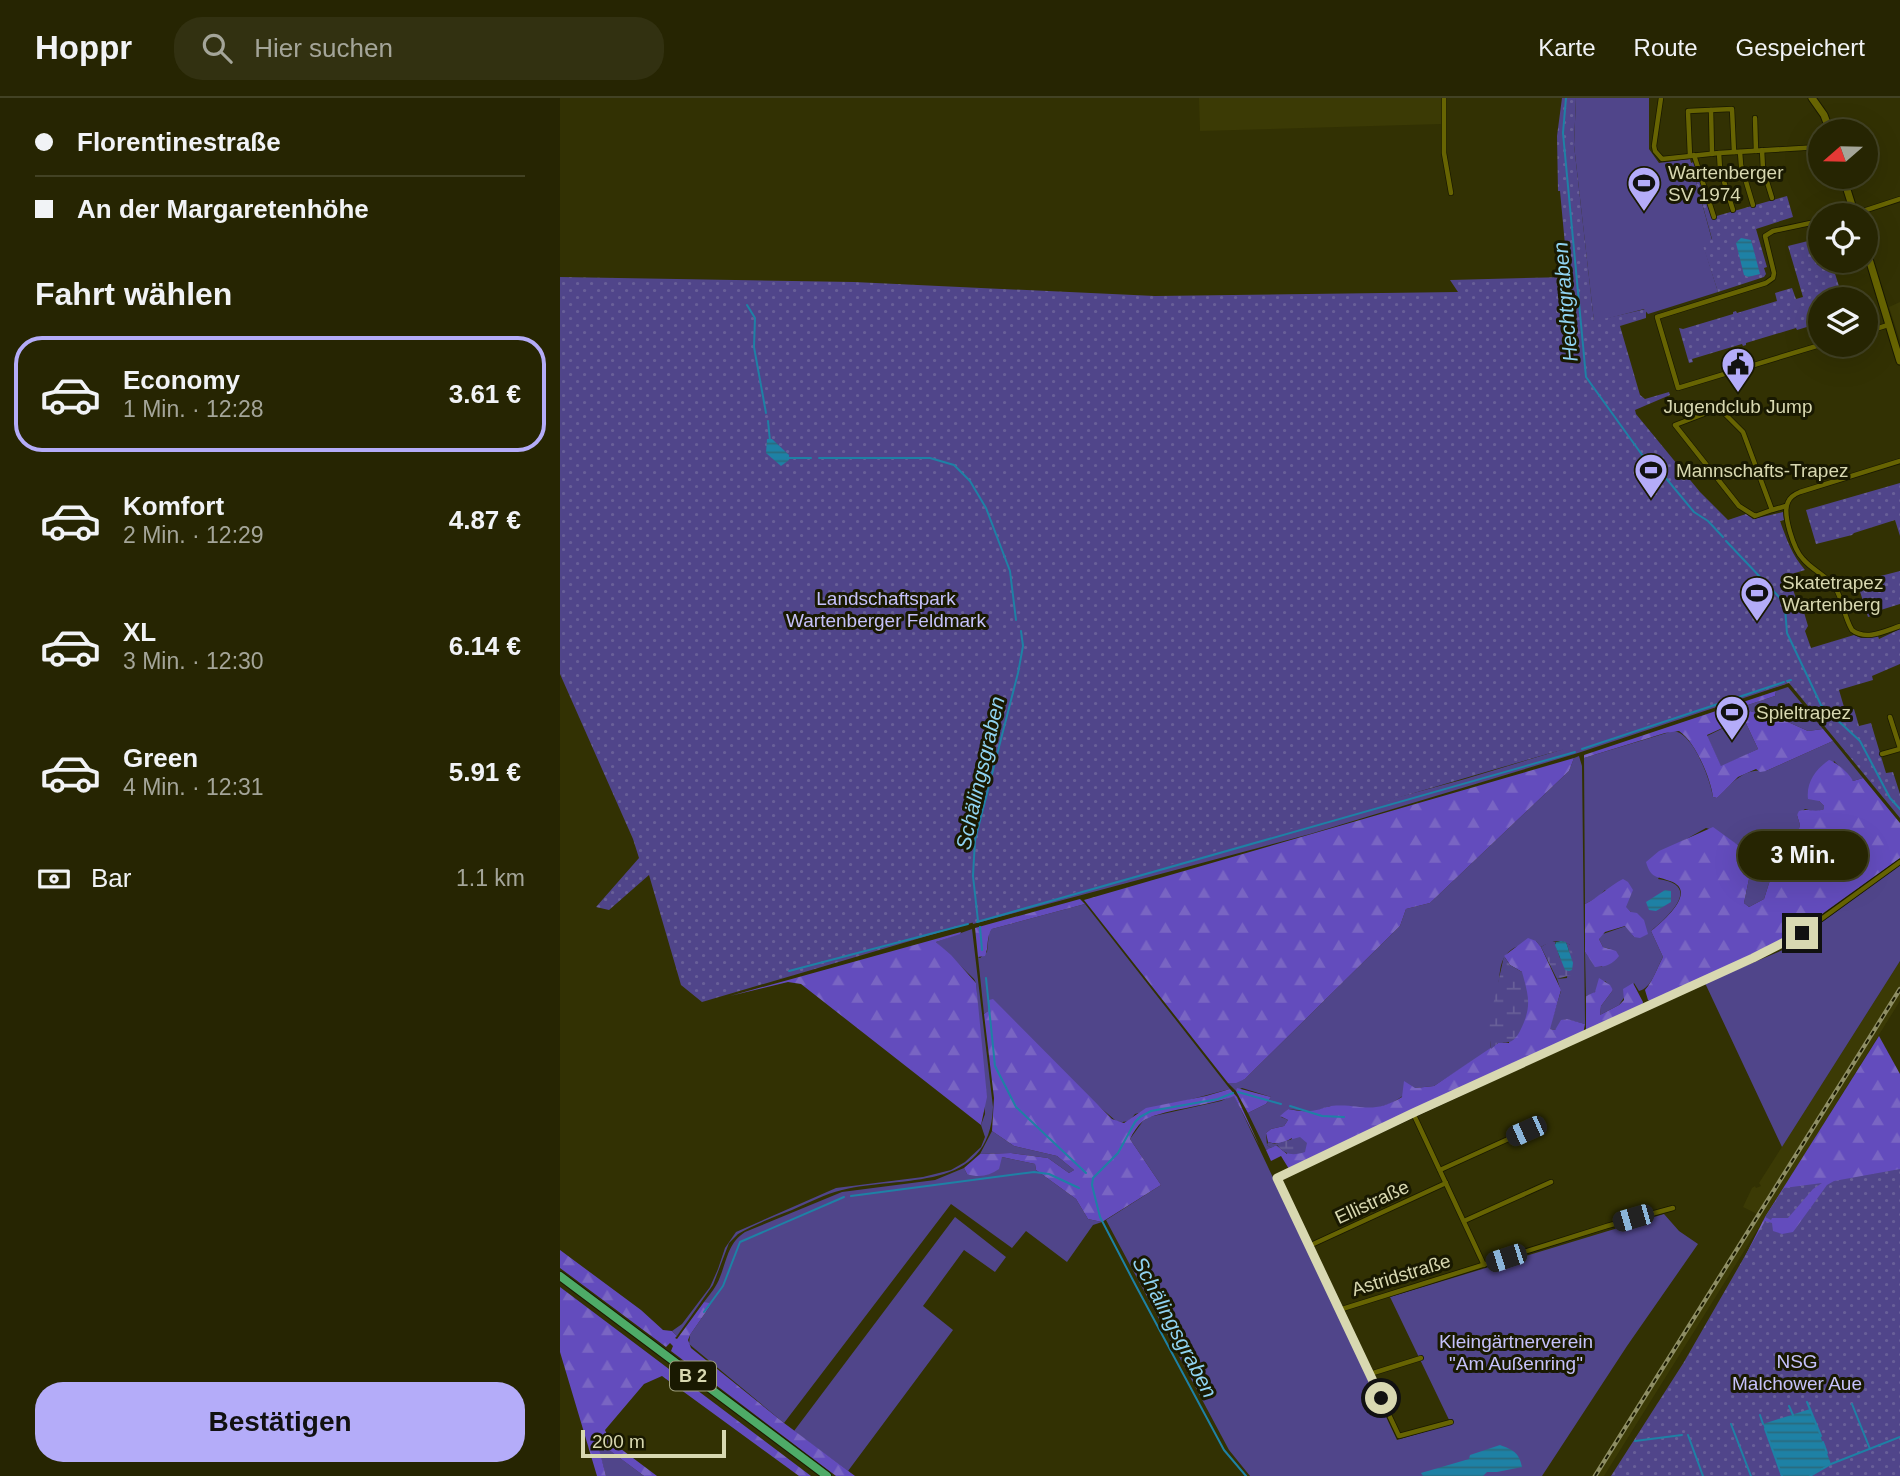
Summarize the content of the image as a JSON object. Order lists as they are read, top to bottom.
{
  "streets": {
    "main road": ["B 2"],
    "street": ["Ellistraße", "Astridstraße"]
  },
  "water": ["Hechtgraben", "Schälingsgraben"],
  "parks": ["Landschaftspark Wartenberger Feldmark", "Kleingärtnerverein \"Am Außenring\"", "NSG Malchower Aue"],
  "places": {
    "sports": [
      "Wartenberger SV 1974",
      "Mannschafts-Trapez",
      "Skatetrapez Wartenberg",
      "Spieltrapez"
    ],
    "public building": ["Jugendclub Jump"]
  },
  "scale_bar": "200 m",
  "north": "left",
  "page": {
    "header": "Hoppr",
    "search": "Hier suchen",
    "nav": ["Karte", "Route", "Gespeichert"],
    "banner": ["Florentinestraße", "An der Margaretenhöhe"],
    "heading": "Fahrt wählen",
    "list": [
      {
        "name": "Economy",
        "note": "1 Min. · 12:28",
        "value": "3.61 €"
      },
      {
        "name": "Komfort",
        "note": "2 Min. · 12:29",
        "value": "4.87 €"
      },
      {
        "name": "XL",
        "note": "3 Min. · 12:30",
        "value": "6.14 €"
      },
      {
        "name": "Green",
        "note": "4 Min. · 12:31",
        "value": "5.91 €"
      }
    ],
    "bubble": "3 Min.",
    "pay": ["Bar", "1.1 km"],
    "buttons": "Bestätigen",
    "scale": "200 m"
  }
}
